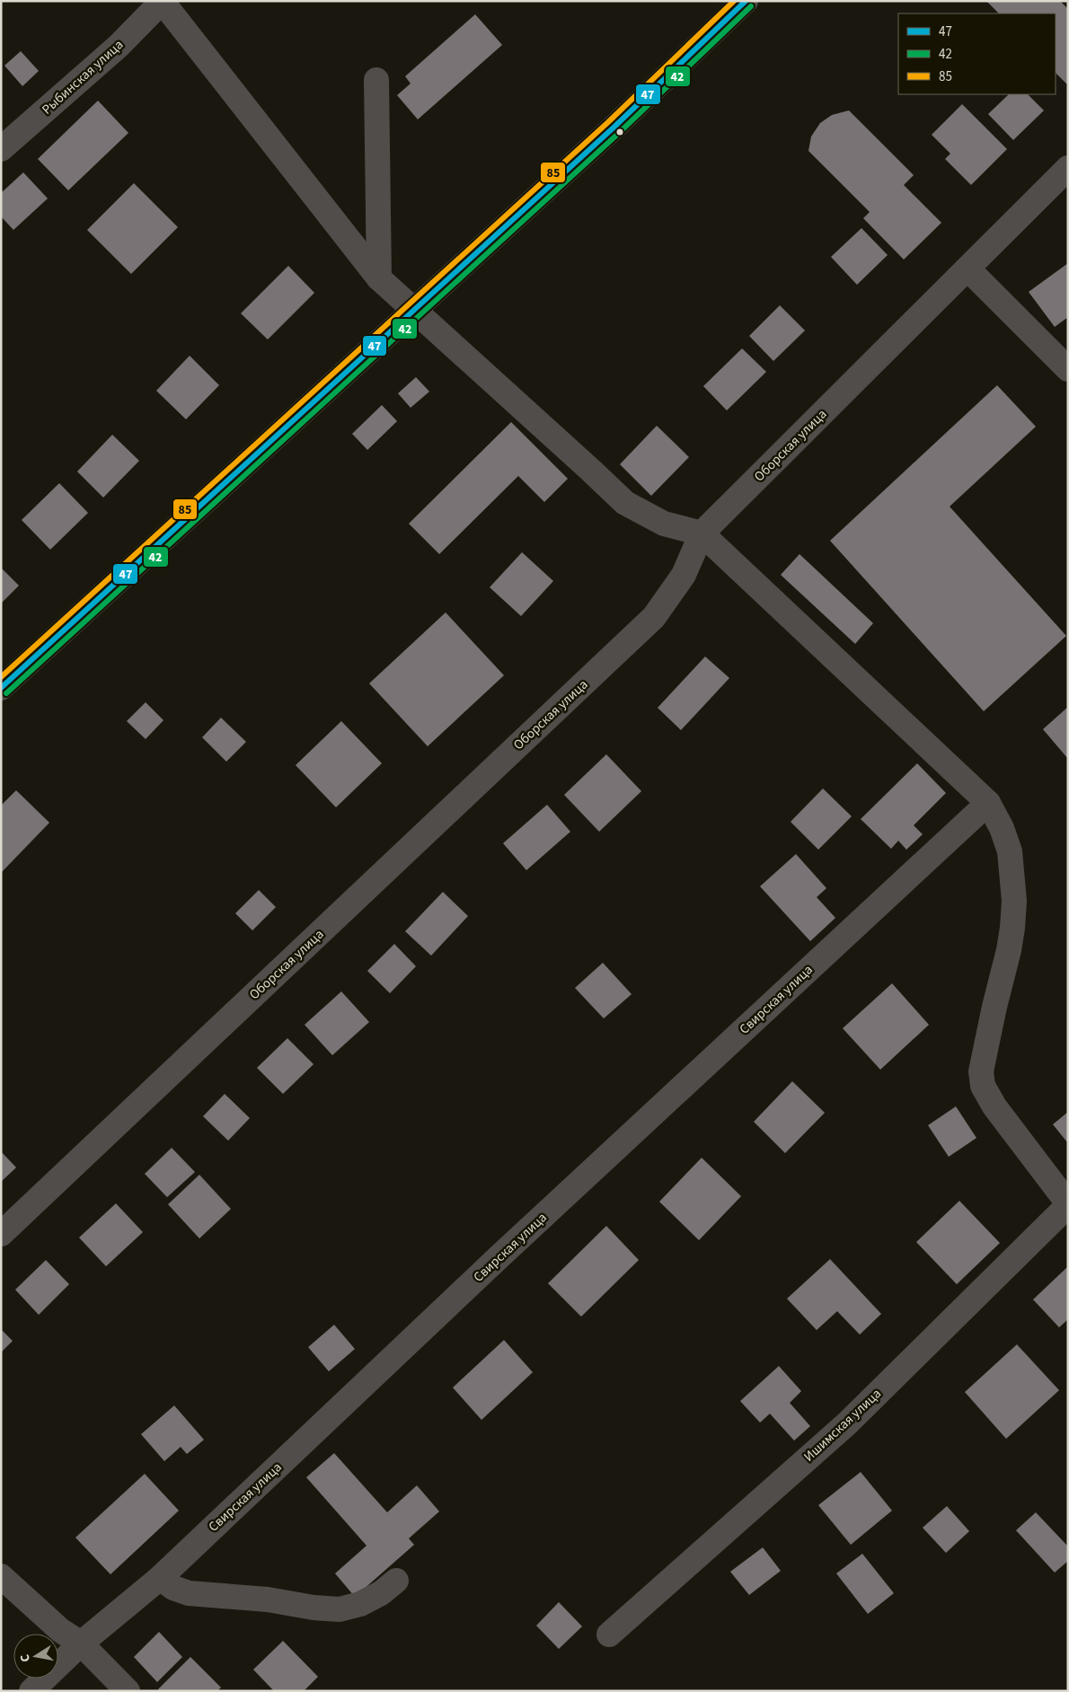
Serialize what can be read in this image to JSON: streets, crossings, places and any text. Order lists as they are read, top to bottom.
{
  "streets": {
    "street": [
      "Рыбинская улица",
      "Оборская улица",
      "Свирская улица",
      "Ишимская улица"
    ]
  },
  "lines": ["transit line 47", "transit line 85", "transit line 42"],
  "legend": ["47", "42", "85"],
  "north": "left"
}
